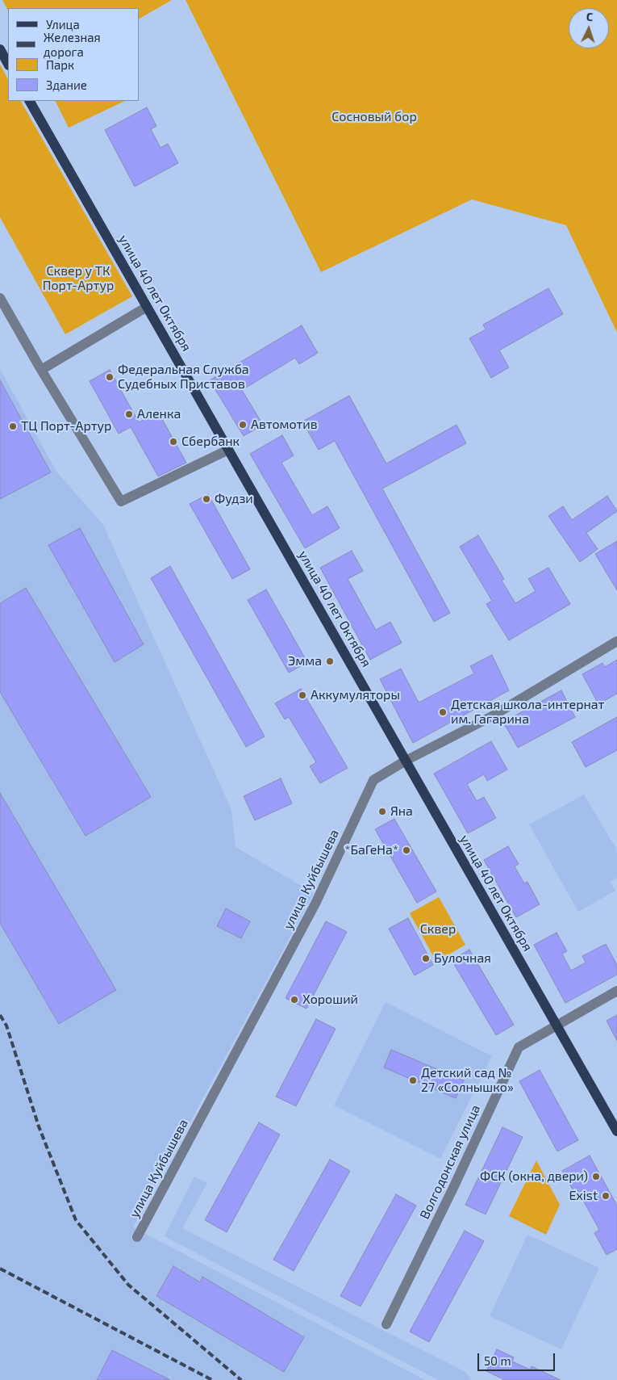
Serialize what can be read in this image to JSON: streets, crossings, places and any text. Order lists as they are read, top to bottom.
{
  "streets": {
    "main road": ["улица 40 лет Октября"],
    "street": ["улица Куйбышева", "Волгодонская улица"]
  },
  "crossings": [
    ["улица 40 лет Октября", "улица Куйбышева"],
    ["улица 40 лет Октября", "Волгодонская улица"]
  ],
  "parks": ["Сосновый бор", "Сквер у ТК Порт-Артур", "Сквер"],
  "places": [
    "Федеральная Служба Судебных Приставов",
    "Аленка",
    "Автомотив",
    "ТЦ Порт-Артур",
    "Сбербанк",
    "Фудзи",
    "Эмма",
    "Аккумуляторы",
    "Детская школа-интернат им. Гагарина",
    "Яна",
    "*БаГеНа*",
    "Булочная",
    "Хороший",
    "Детский сад № 27 «Солнышко»",
    "ФСК (окна, двери)",
    "Exist"
  ],
  "legend": [
    "Улица",
    "Железная дорога",
    "Парк",
    "Здание"
  ],
  "scale_bar": "50 m",
  "north": "top"
}
